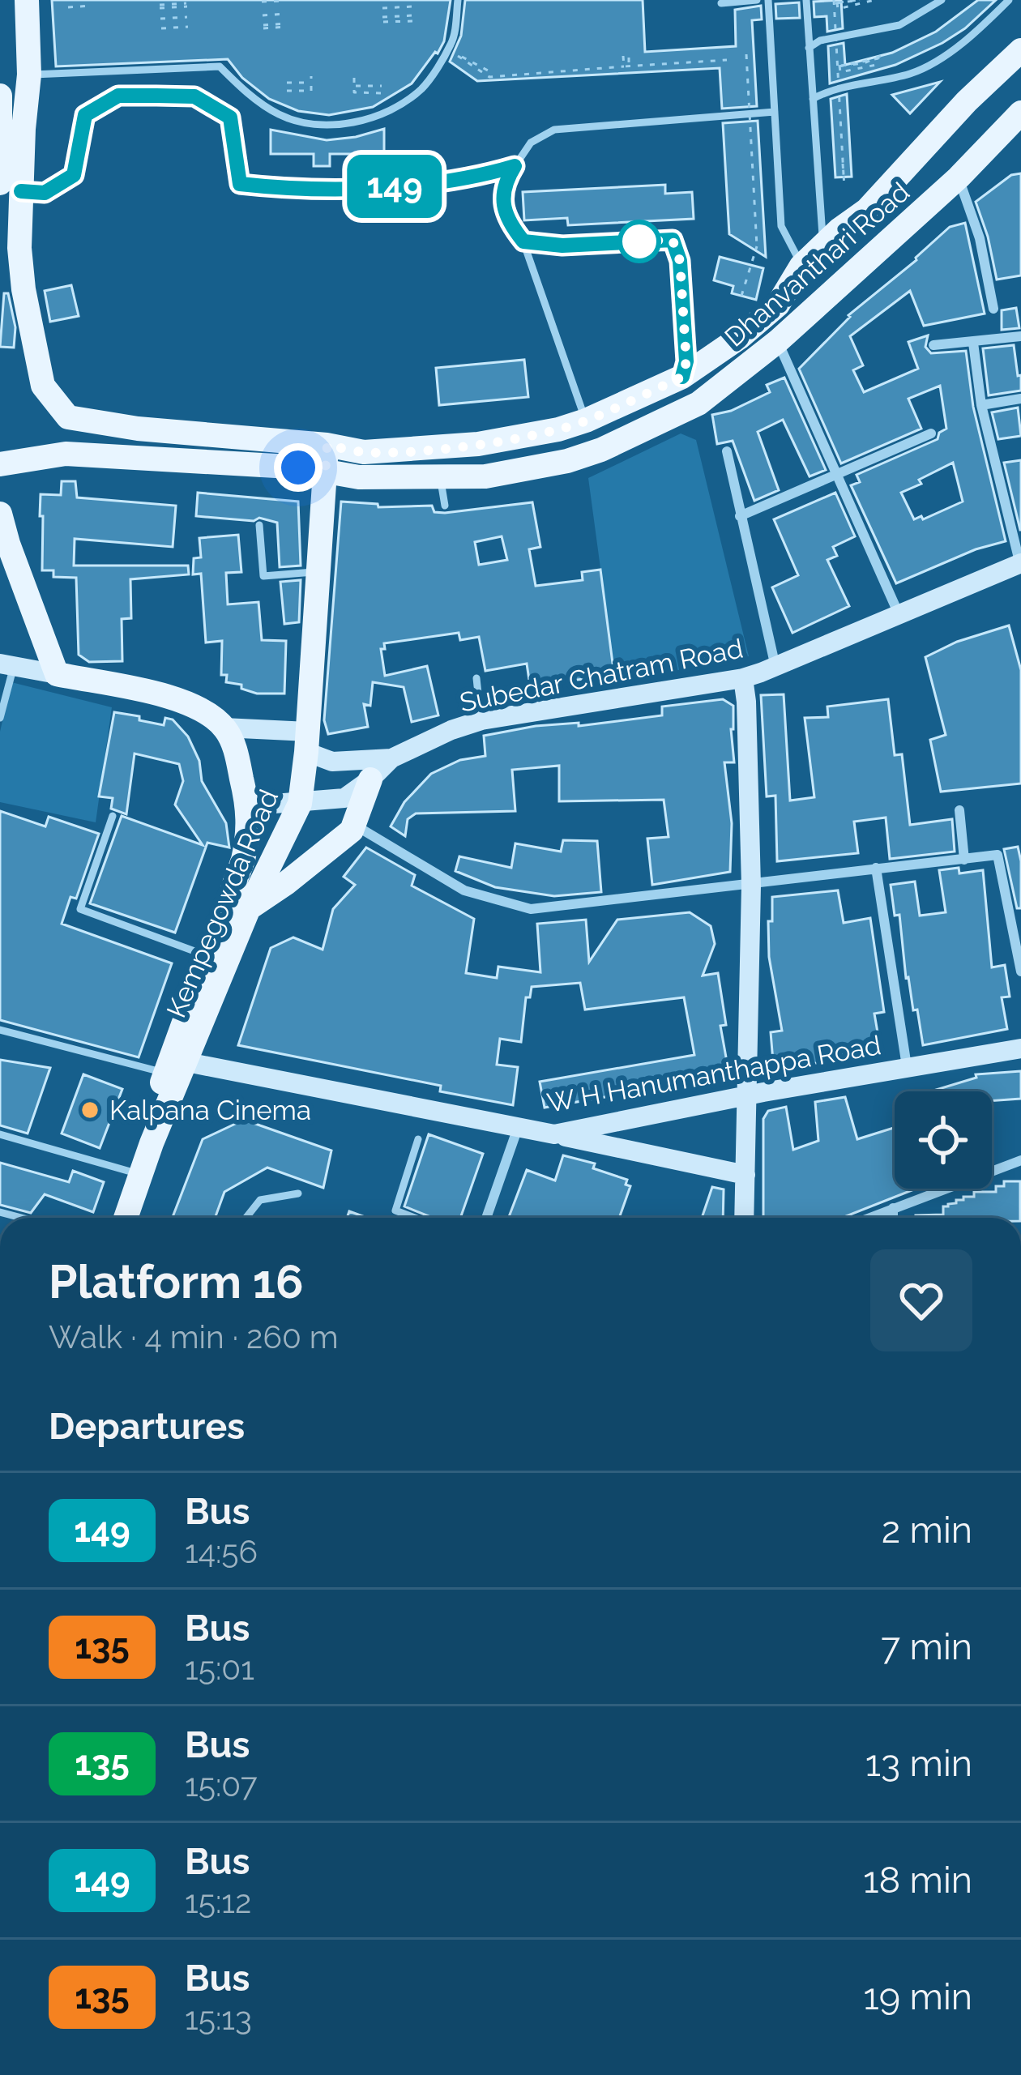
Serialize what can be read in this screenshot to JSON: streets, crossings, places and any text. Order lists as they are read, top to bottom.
{
  "streets": {
    "main road": ["Dhanvanthari Road", "Kempegowda Road"],
    "street": ["Subedar Chatram Road", "W H Hanumanthappa Road"]
  },
  "crossings": [
    ["Dhanvanthari Road", "Kempegowda Road"],
    ["Subedar Chatram Road", "Kempegowda Road"],
    ["Kempegowda Road", "W H Hanumanthappa Road"]
  ],
  "places": ["Kalpana Cinema"],
  "lines": ["bus line 149"],
  "page": {
    "on_map": "149",
    "heading": [
      ["Platform 16", "Walk · 4 min · 260 m"],
      "Departures"
    ],
    "list": [
      {
        "mark": "149",
        "name": "Bus",
        "note": "14:56",
        "value": "2 min"
      },
      {
        "mark": "135",
        "name": "Bus",
        "note": "15:01",
        "value": "7 min"
      },
      {
        "mark": "135",
        "name": "Bus",
        "note": "15:07",
        "value": "13 min"
      },
      {
        "mark": "149",
        "name": "Bus",
        "note": "15:12",
        "value": "18 min"
      },
      {
        "mark": "135",
        "name": "Bus",
        "note": "15:13",
        "value": "19 min"
      }
    ]
  }
}
